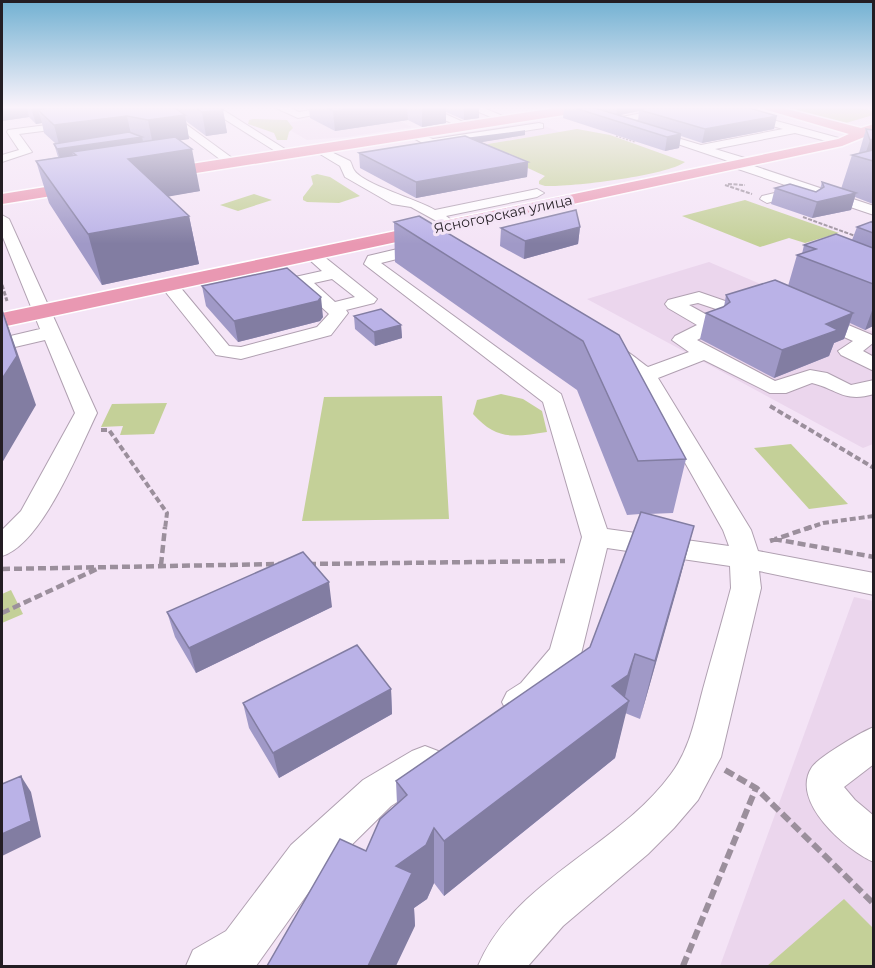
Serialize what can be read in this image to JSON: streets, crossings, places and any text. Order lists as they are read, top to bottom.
{
  "streets": {
    "main road": ["Ясногорская улица"]
  }
}
